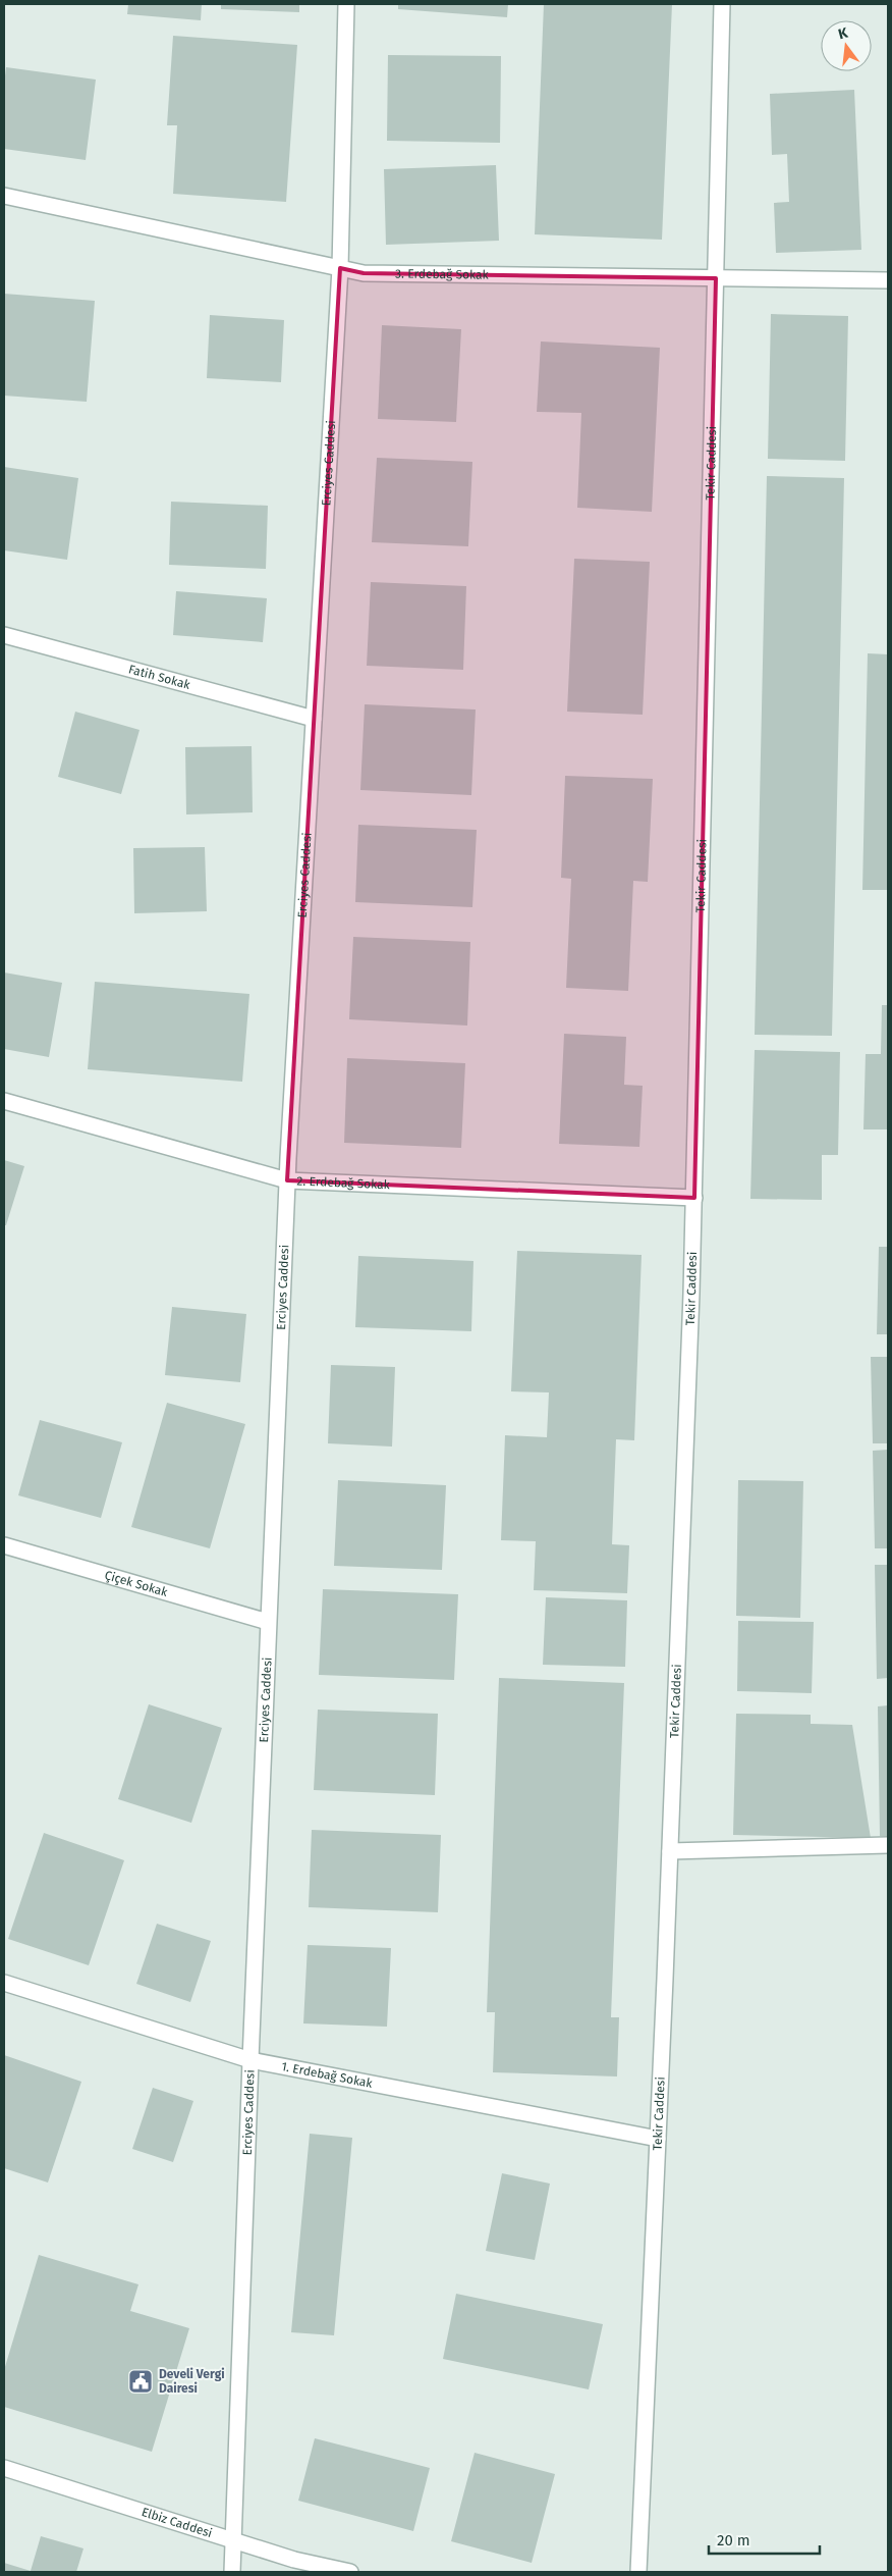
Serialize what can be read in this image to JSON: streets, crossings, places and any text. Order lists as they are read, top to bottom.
{
  "streets": {
    "street": [
      "3. Erdebağ Sokak",
      "Erciyes Caddesi",
      "Tekir Caddesi",
      "Fatih Sokak",
      "2. Erdebağ Sokak",
      "Çiçek Sokak",
      "1. Erdebağ Sokak",
      "Elbiz Caddesi"
    ]
  },
  "crossings": [
    ["3. Erdebağ Sokak", "Erciyes Caddesi"],
    ["3. Erdebağ Sokak", "Tekir Caddesi"],
    ["Erciyes Caddesi", "Fatih Sokak"],
    ["Erciyes Caddesi", "2. Erdebağ Sokak"],
    ["Erciyes Caddesi", "Çiçek Sokak"],
    ["Erciyes Caddesi", "1. Erdebağ Sokak"],
    ["Erciyes Caddesi", "Elbiz Caddesi"],
    ["Tekir Caddesi", "2. Erdebağ Sokak"],
    ["Tekir Caddesi", "1. Erdebağ Sokak"]
  ],
  "places": {
    "public building": ["Develi Vergi Dairesi"]
  },
  "scale_bar": "20 m",
  "north": "top"
}
